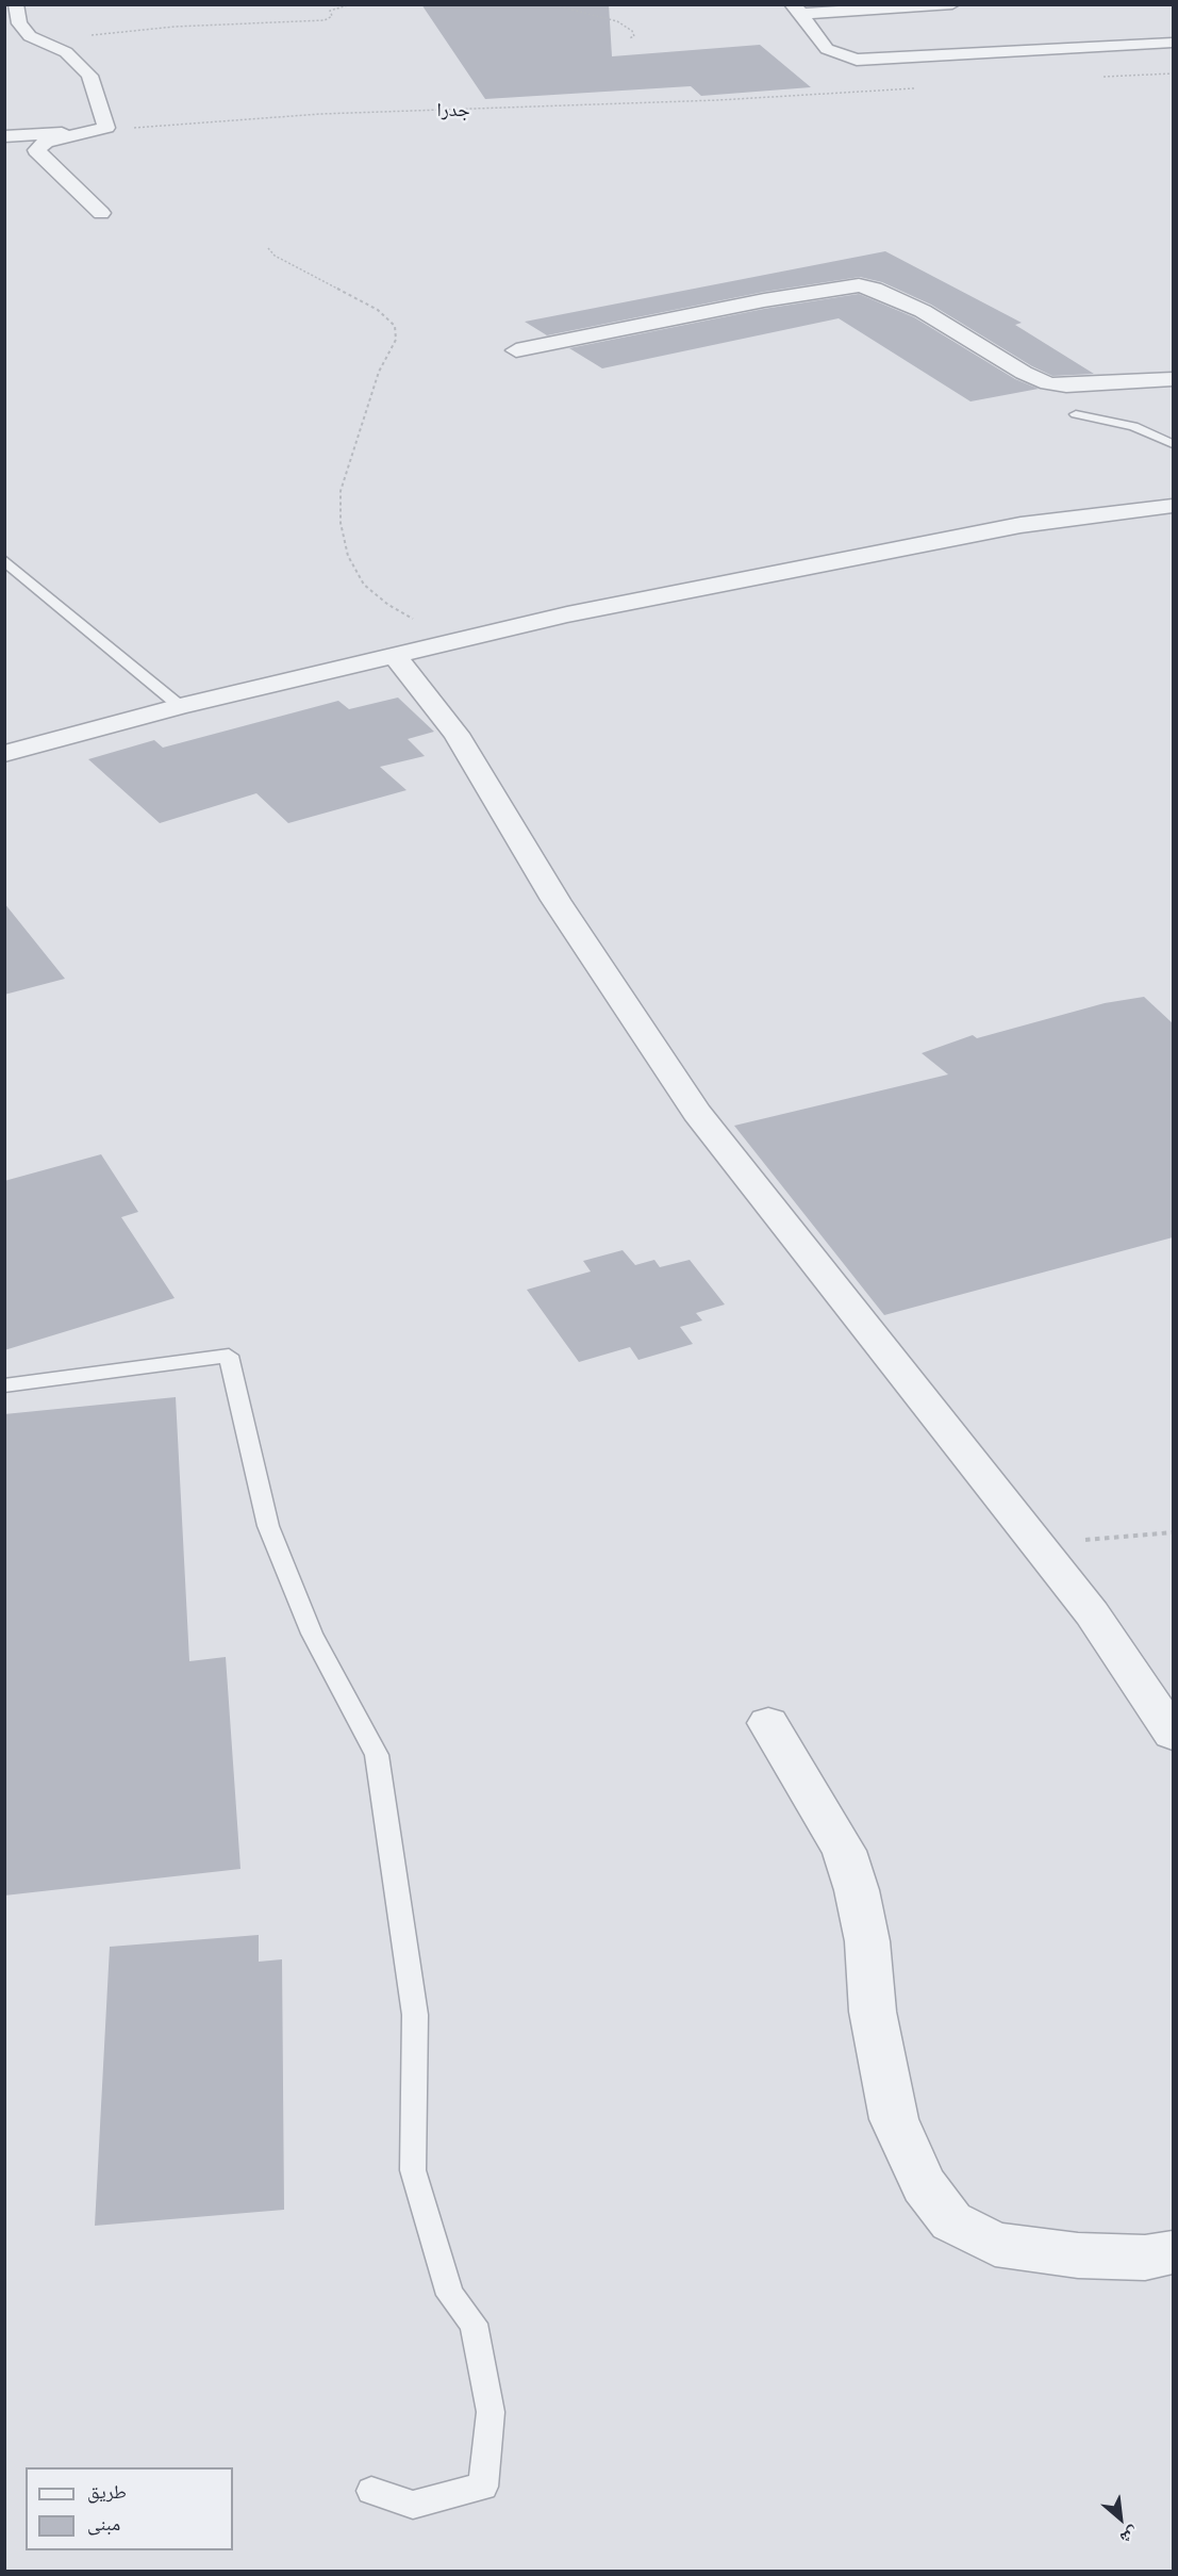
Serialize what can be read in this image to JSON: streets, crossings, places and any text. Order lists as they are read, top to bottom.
{
  "districts": ["جدرا"],
  "legend": ["طريق", "مبنى"],
  "north": "bottom right"
}
